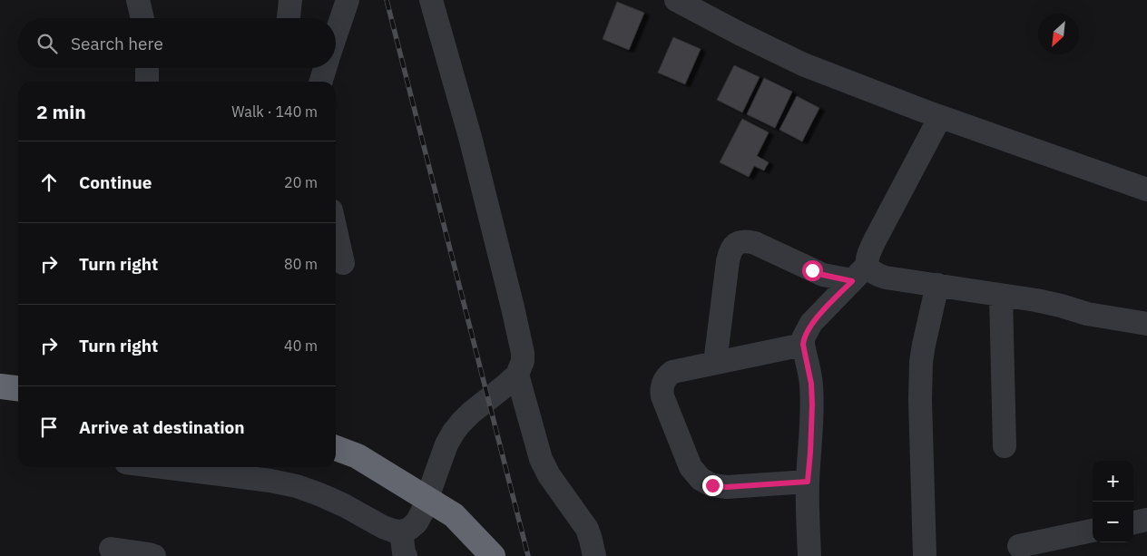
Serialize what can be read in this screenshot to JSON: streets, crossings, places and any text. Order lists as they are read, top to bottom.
{
  "north": "bottom left",
  "page": {
    "search": "Search here",
    "heading": ["2 min", "Walk · 140 m"],
    "list": [
      ["Continue", "20 m"],
      ["Turn right", "80 m"],
      ["Turn right", "40 m"],
      "Arrive at destination"
    ],
    "map_buttons": ["+", "−"]
  }
}
